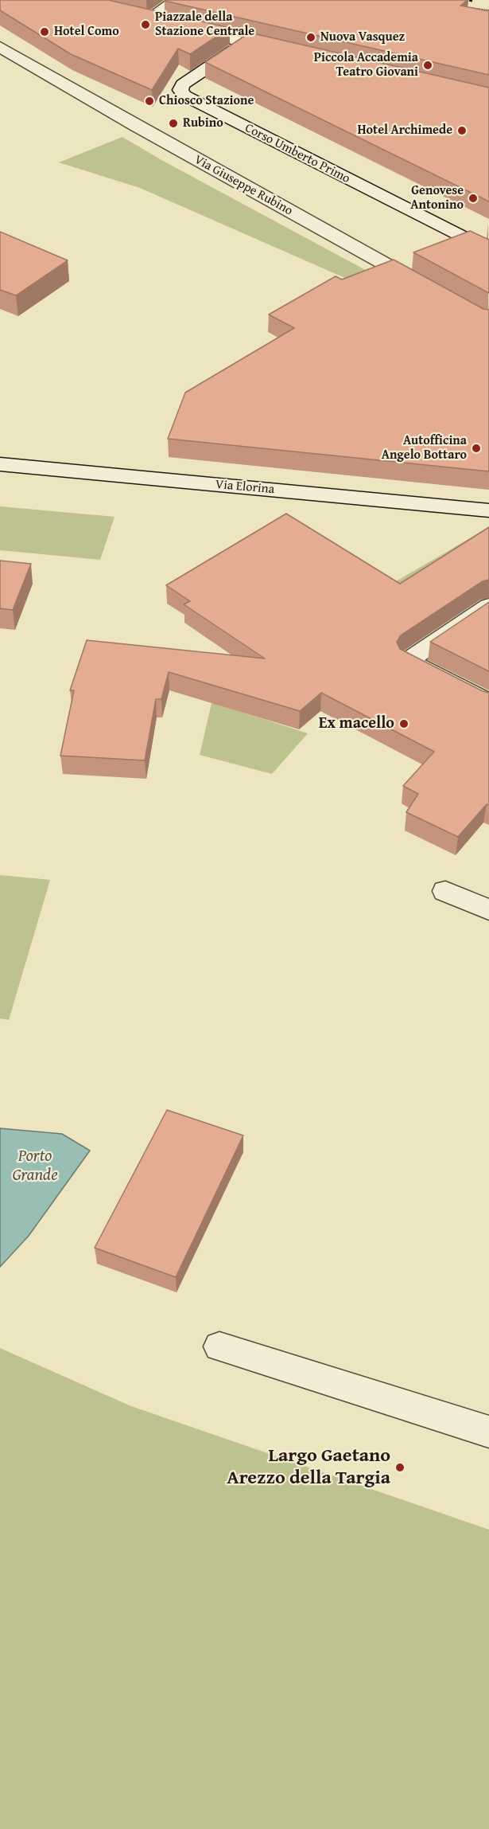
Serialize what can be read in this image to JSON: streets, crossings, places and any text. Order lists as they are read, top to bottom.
{
  "streets": {
    "main road": ["Corso Umberto Primo", "Via Giuseppe Rubino", "Via Elorina"]
  },
  "water": ["Porto Grande"],
  "places": [
    "Piazzale della Stazione Centrale",
    "Hotel Como",
    "Nuova Vasquez",
    "Piccola Accademia Teatro Giovani",
    "Chiosco Stazione",
    "Rubino",
    "Hotel Archimede",
    "Genovese Antonino",
    "Autofficina Angelo Bottaro",
    "Ex macello",
    "Largo Gaetano Arezzo della Targia"
  ]
}
